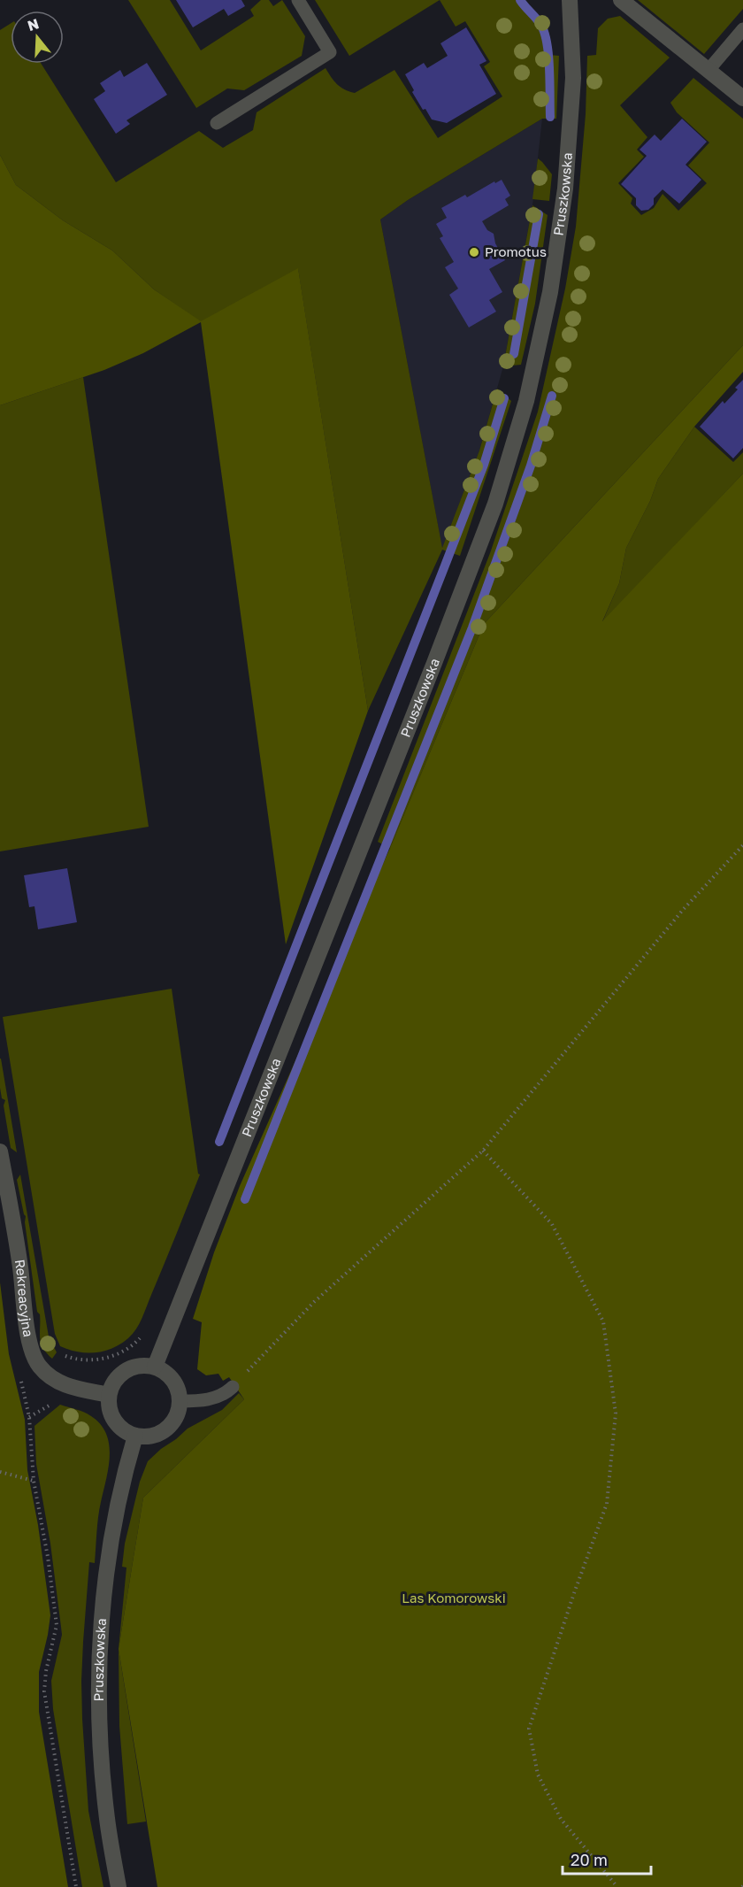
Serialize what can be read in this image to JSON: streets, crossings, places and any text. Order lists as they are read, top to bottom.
{
  "streets": {
    "street": ["Pruszkowska", "Rekreacyjna"]
  },
  "crossings": [
    ["Pruszkowska", "Rekreacyjna"]
  ],
  "parks": ["Las Komorowski"],
  "places": ["Promotus"],
  "scale_bar": "20 m",
  "north": "top"
}
